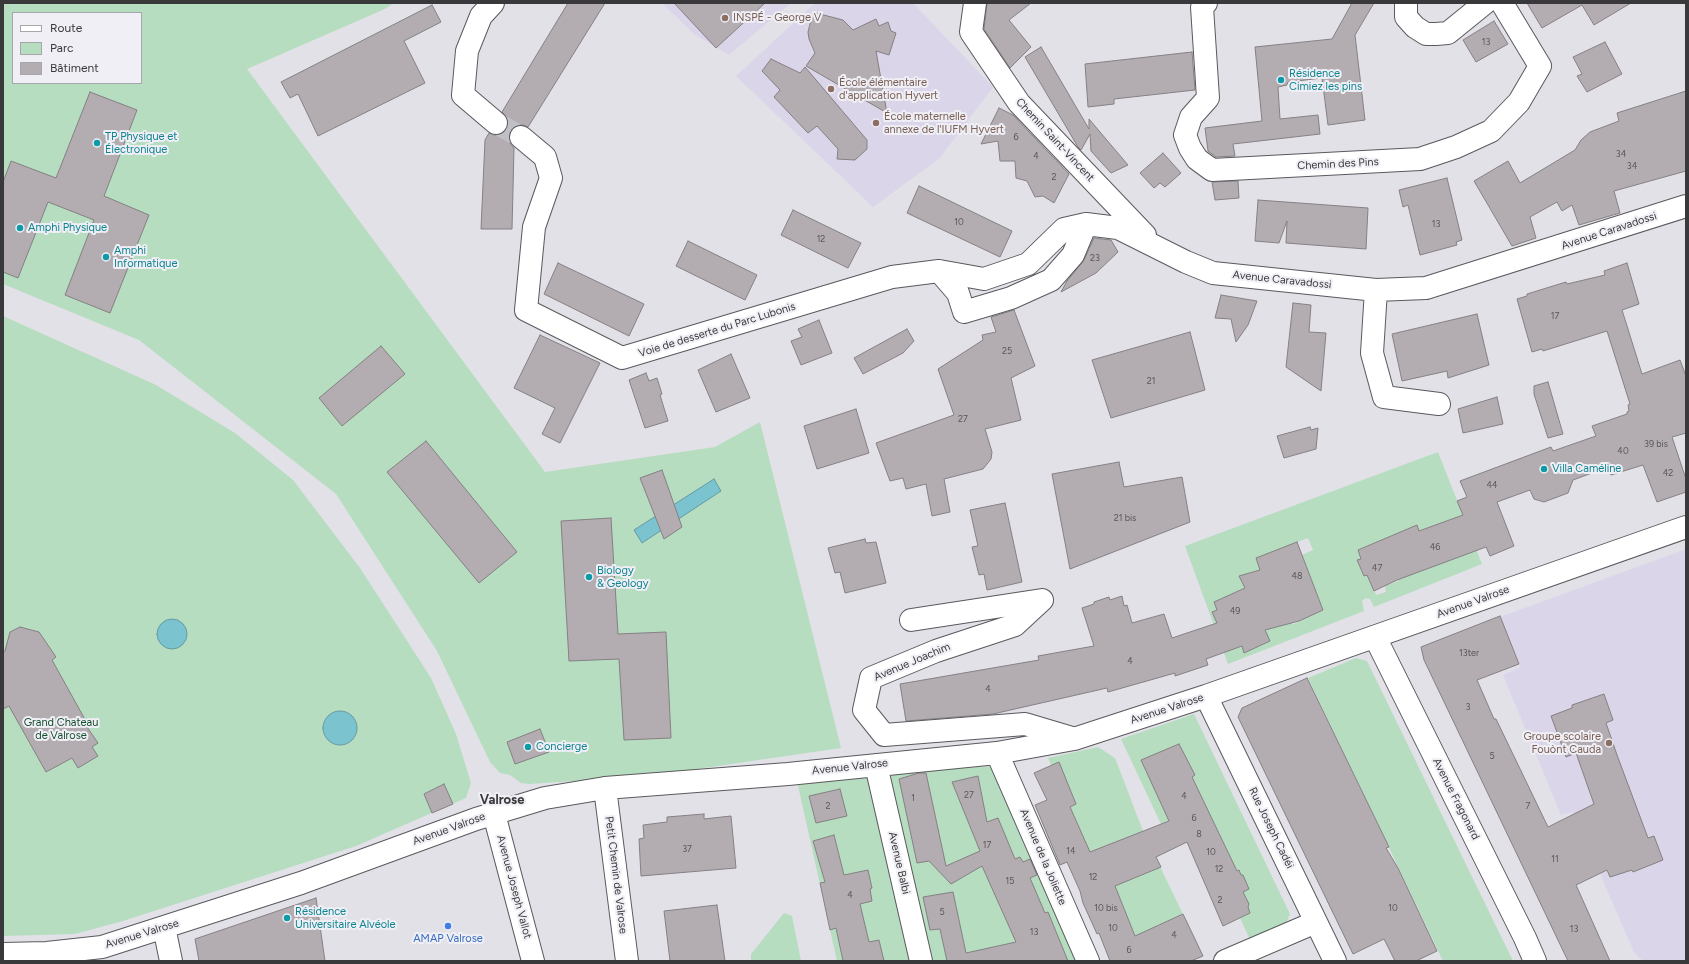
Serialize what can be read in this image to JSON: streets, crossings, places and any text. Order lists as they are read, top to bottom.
{
  "streets": {
    "street": [
      "Chemin Saint-Vincent",
      "Chemin des Pins",
      "Avenue Caravadossi",
      "Voie de desserte du Parc Lubonis",
      "Avenue Valrose",
      "Avenue Joachim",
      "Avenue Fragonard",
      "Rue Joseph Cadéi",
      "Avenue de la Joliette",
      "Avenue Balbi",
      "Petit Chemin de Valrose",
      "Avenue Joseph Vallot"
    ]
  },
  "crossings": [
    ["Chemin Saint-Vincent", "Avenue Caravadossi"],
    ["Avenue Caravadossi", "Voie de desserte du Parc Lubonis"],
    ["Avenue Valrose", "Avenue Joachim"],
    ["Avenue Valrose", "Avenue Fragonard"],
    ["Avenue Valrose", "Rue Joseph Cadéi"],
    ["Avenue Valrose", "Avenue de la Joliette"],
    ["Avenue Valrose", "Avenue Balbi"],
    ["Avenue Valrose", "Petit Chemin de Valrose"],
    ["Avenue Valrose", "Avenue Joseph Vallot"]
  ],
  "districts": ["Valrose"],
  "parks": ["Grand Chateau de Valrose"],
  "places": [
    "INSPÉ - George V",
    "Résidence Cimiez les pins",
    "École élémentaire d'application Hyvert",
    "École maternelle annexe de l'IUFM Hyvert",
    "TP Physique et Électronique",
    "Amphi Physique",
    "Amphi Informatique",
    "Villa Caméline",
    "Biology & Geology",
    "Groupe scolaire Fouònt Cauda",
    "Concierge",
    "Résidence Universitaire Alvéole",
    "AMAP Valrose"
  ],
  "house_numbers": [
    "13",
    "6",
    "34",
    "4",
    "34",
    "2",
    "10",
    "13",
    "12",
    "23",
    "17",
    "25",
    "21",
    "27",
    "39 bis",
    "40",
    "42",
    "44",
    "21 bis",
    "46",
    "47",
    "48",
    "49",
    "13ter",
    "4",
    "4",
    "3",
    "5",
    "27",
    "4",
    "1",
    "2",
    "7",
    "6",
    "8",
    "17",
    "37",
    "14",
    "10",
    "11",
    "12",
    "12",
    "15",
    "4",
    "2",
    "10 bis",
    "10",
    "5",
    "10",
    "13",
    "13",
    "4",
    "6"
  ],
  "legend": ["Route", "Parc", "Bâtiment"]
}
